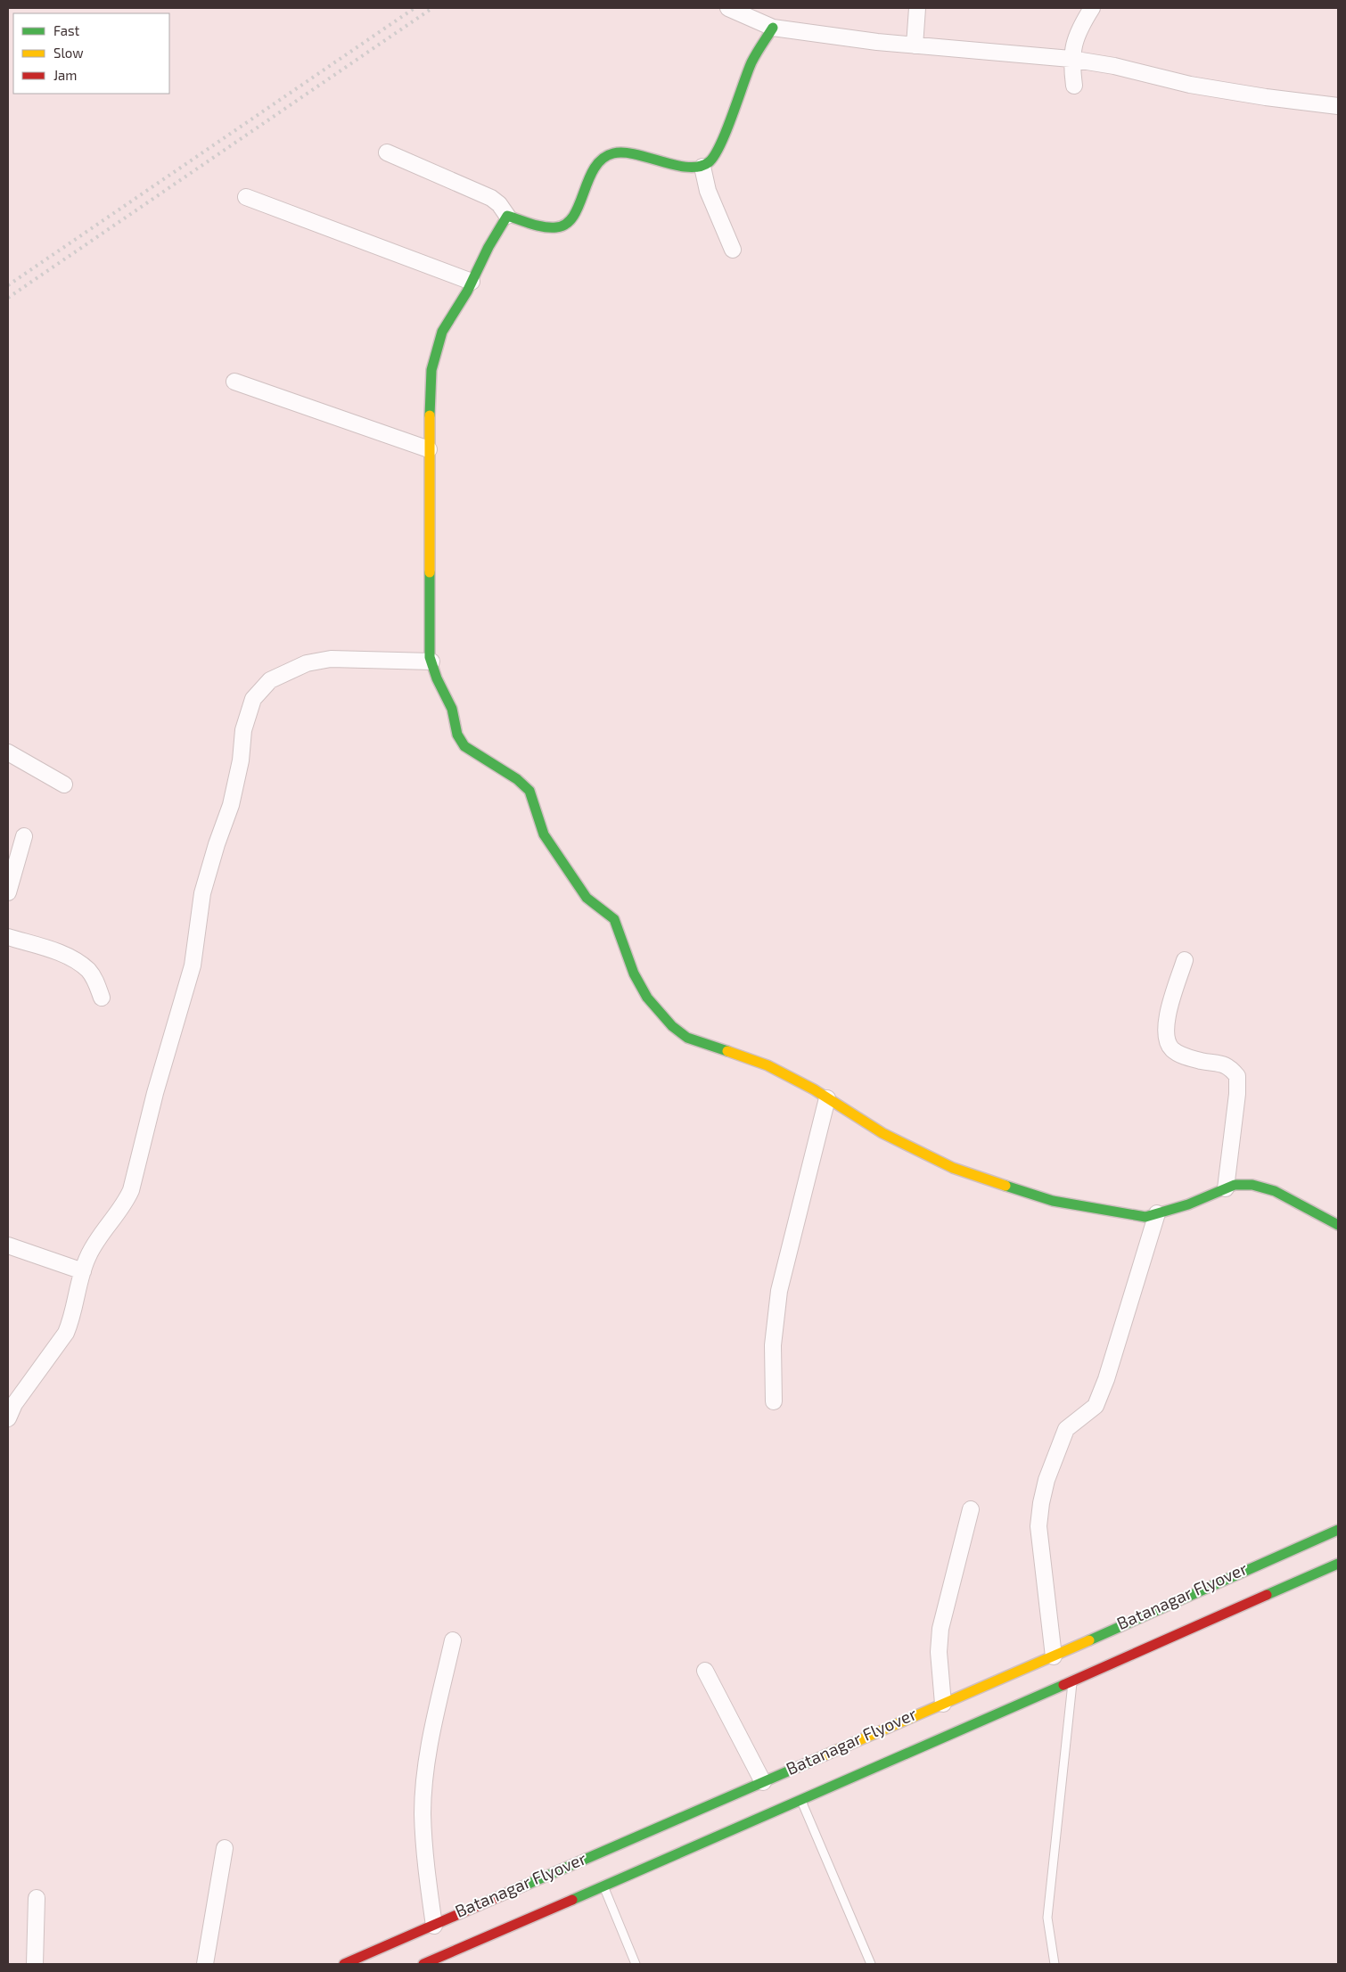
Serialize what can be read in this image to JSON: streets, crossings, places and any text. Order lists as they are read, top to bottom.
{
  "legend": ["Fast", "Slow", "Jam"]
}
